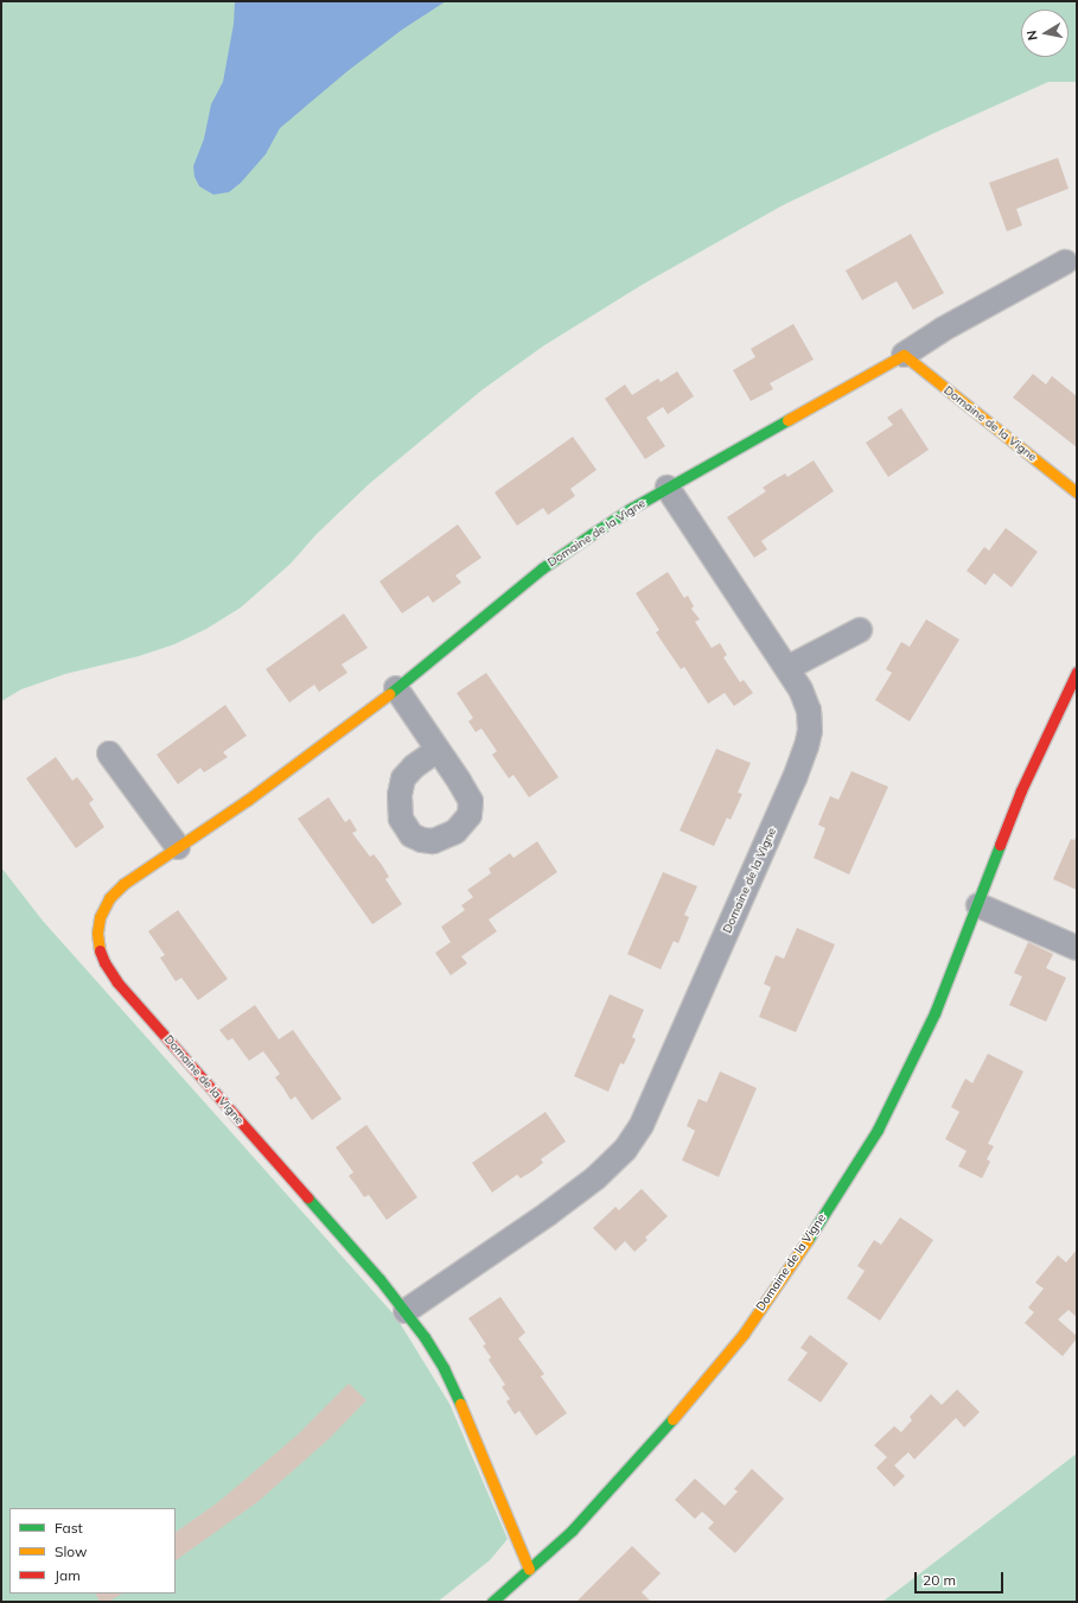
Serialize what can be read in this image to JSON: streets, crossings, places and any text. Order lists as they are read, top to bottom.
{
  "streets": {
    "street": ["Domaine de la Vigne"]
  },
  "legend": ["Fast", "Slow", "Jam"],
  "scale_bar": "20 m",
  "north": "left"
}
